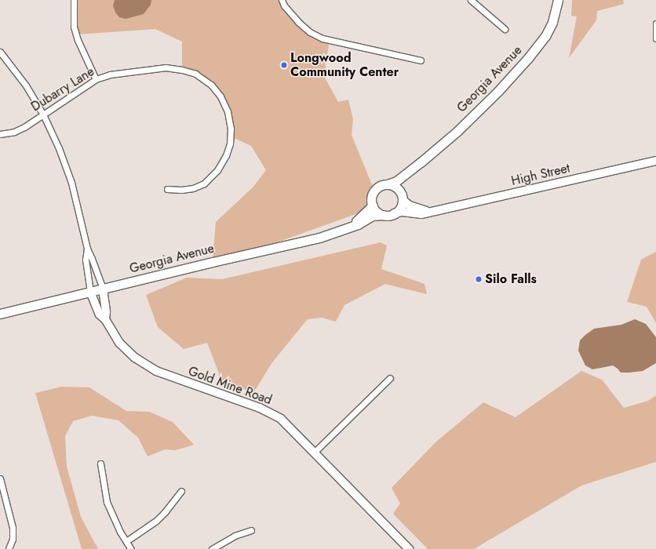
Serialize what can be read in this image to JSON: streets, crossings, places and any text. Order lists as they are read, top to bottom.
{
  "streets": {
    "main road": ["Georgia Avenue"],
    "street": ["Dubarry Lane", "High Street", "Gold Mine Road"]
  },
  "crossings": [
    ["Georgia Avenue", "High Street"],
    ["Georgia Avenue", "Gold Mine Road"],
    ["Dubarry Lane", "Gold Mine Road"]
  ],
  "places": ["Longwood Community Center", "Silo Falls"]
}
